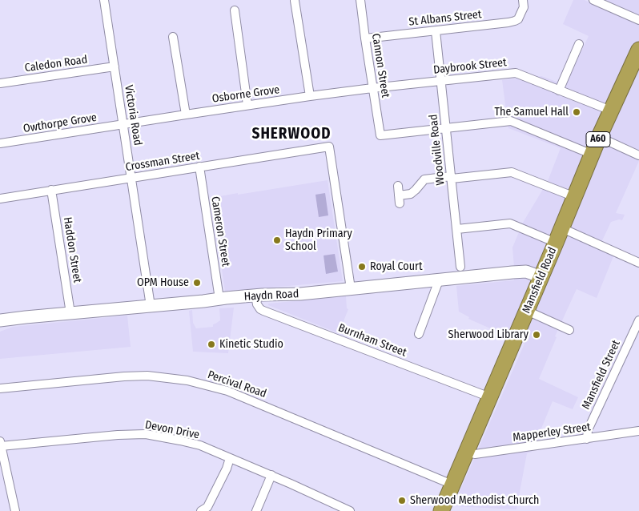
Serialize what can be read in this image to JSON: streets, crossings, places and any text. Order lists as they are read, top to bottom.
{
  "streets": {
    "highway": ["A60", "Mansfield Road"],
    "street": [
      "St Albans Street",
      "Caledon Road",
      "Cannon Street",
      "Daybrook Street",
      "Osborne Grove",
      "Victoria Road",
      "Owthorpe Grove",
      "Woodville Road",
      "Crossman Street",
      "Cameron Street",
      "Haddon Street",
      "Haydn Road",
      "Burnham Street",
      "Mansfield Street",
      "Percival Road",
      "Devon Drive",
      "Mapperley Street"
    ]
  },
  "crossings": [
    ["St Albans Street", "Cannon Street"],
    ["St Albans Street", "Woodville Road"],
    ["Caledon Road", "Victoria Road"],
    ["Cannon Street", "Daybrook Street"],
    ["Cannon Street", "Osborne Grove"],
    ["Cannon Street", "Woodville Road"],
    ["Daybrook Street", "Osborne Grove"],
    ["Daybrook Street", "Woodville Road"],
    ["Daybrook Street", "Mansfield Road"],
    ["Osborne Grove", "Victoria Road"],
    ["Osborne Grove", "Owthorpe Grove"],
    ["Victoria Road", "Owthorpe Grove"],
    ["Victoria Road", "Crossman Street"],
    ["Victoria Road", "Haydn Road"],
    ["Crossman Street", "Cameron Street"],
    ["Crossman Street", "Haddon Street"],
    ["Crossman Street", "Haydn Road"],
    ["Cameron Street", "Haydn Road"],
    ["Haddon Street", "Haydn Road"],
    ["Mansfield Road", "Haydn Road"],
    ["Mansfield Road", "Burnham Street"],
    ["Mansfield Road", "Percival Road"],
    ["Mansfield Road", "Mapperley Street"],
    ["Haydn Road", "Burnham Street"],
    ["Mansfield Street", "Mapperley Street"]
  ],
  "districts": ["SHERWOOD"],
  "places": [
    "The Samuel Hall",
    "Haydn Primary School",
    "Royal Court",
    "OPM House",
    "Sherwood Library",
    "Kinetic Studio",
    "Sherwood Methodist Church"
  ]
}
